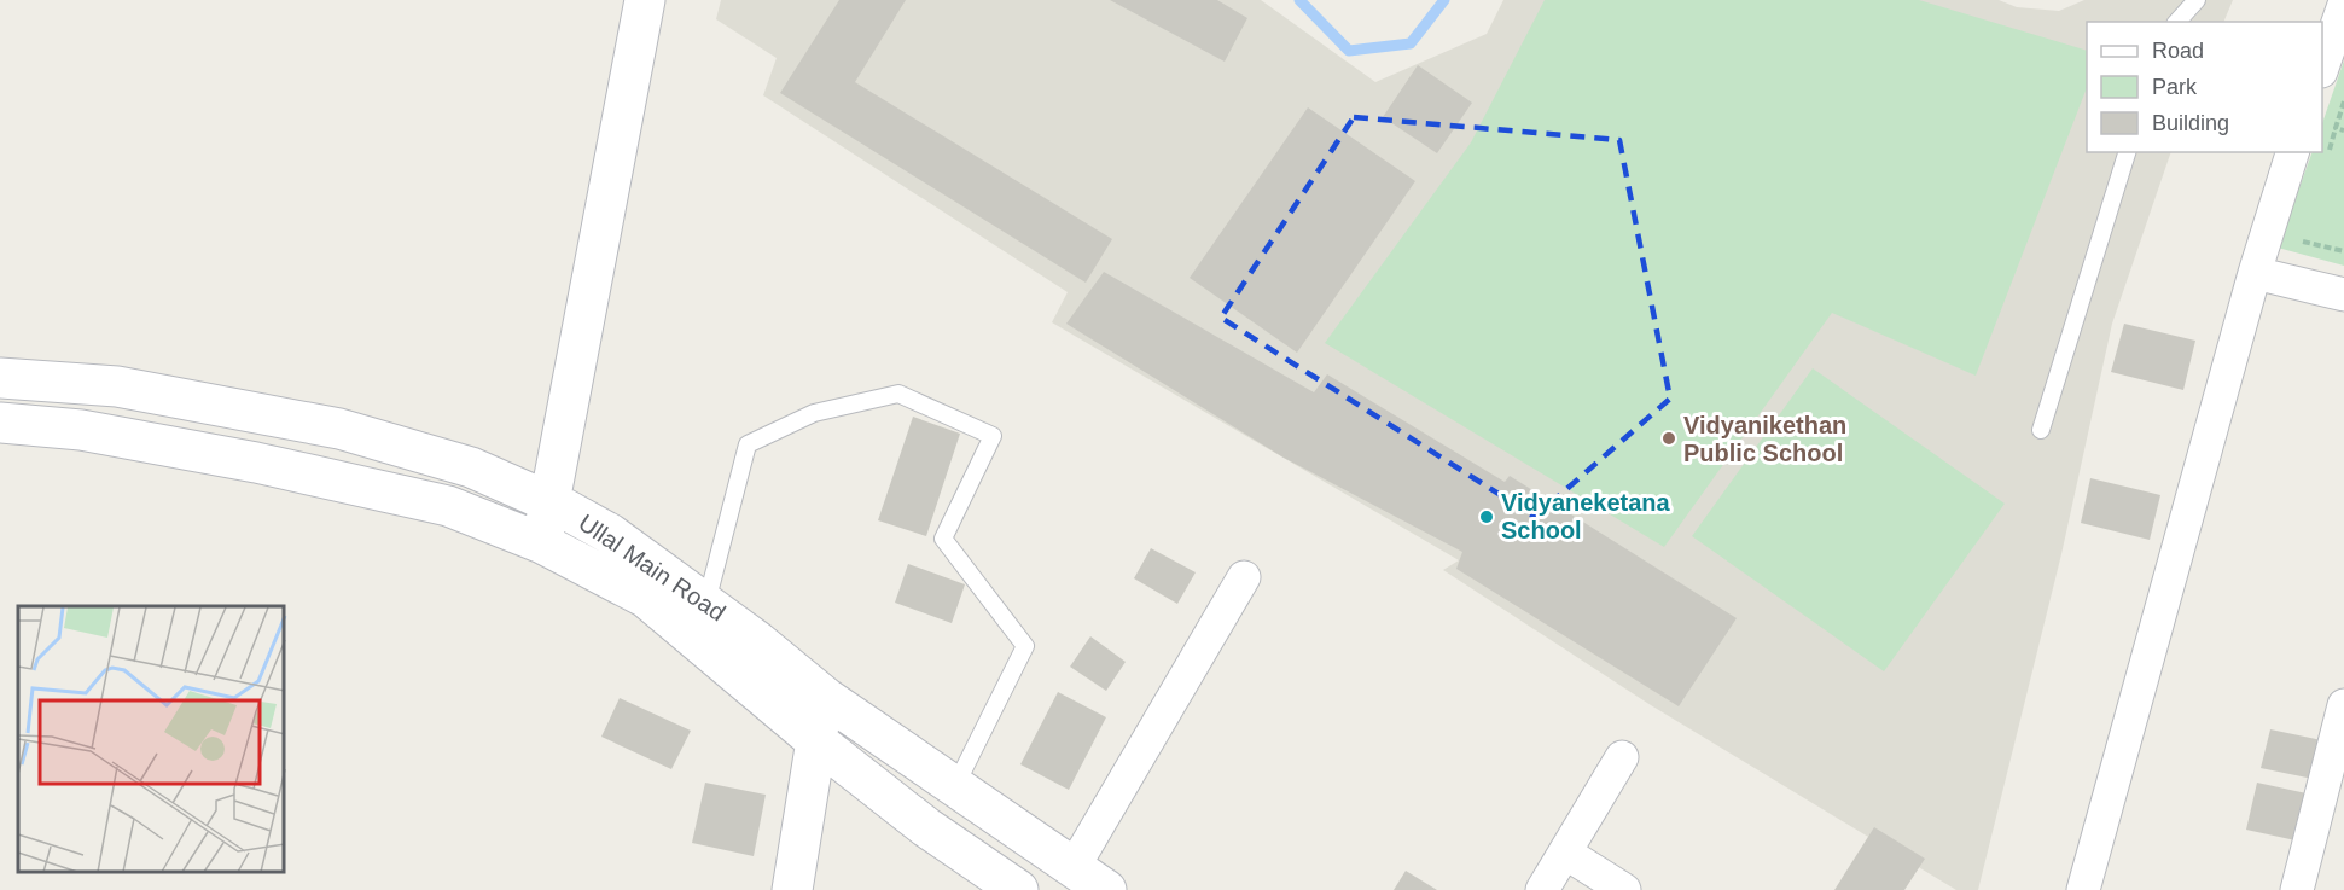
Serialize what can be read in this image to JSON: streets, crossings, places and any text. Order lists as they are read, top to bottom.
{
  "streets": {
    "main road": ["Ullal Main Road"]
  },
  "places": ["Vidyanikethan Public School", "Vidyaneketana School"],
  "legend": ["Road", "Park", "Building"]
}
